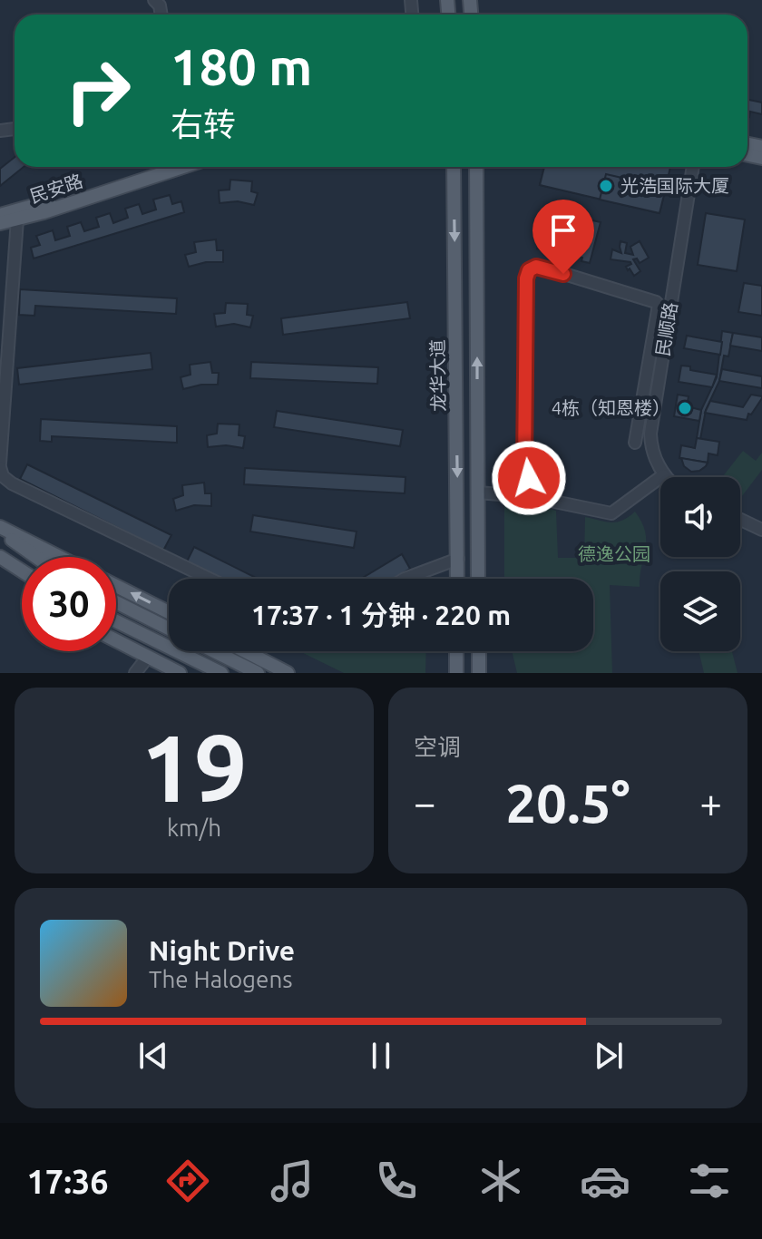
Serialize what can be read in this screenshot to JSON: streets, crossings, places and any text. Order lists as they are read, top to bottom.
{
  "streets": {
    "main road": ["民安路", "龙华大道"],
    "street": ["民顺路"]
  },
  "parks": ["德逸公园"],
  "places": ["光浩国际大厦", "4栋（知恩楼）"],
  "page": {
    "turn": ["180 m", "右转"],
    "limit": "30",
    "trip": "17:37 · 1 分钟 · 220 m",
    "tile": [
      ["19", "km/h"],
      "空调"
    ],
    "heat": ["−", "20.5°", "+"],
    "song": ["Night Drive", "The Halogens"],
    "tabs": "17:36"
  }
}
